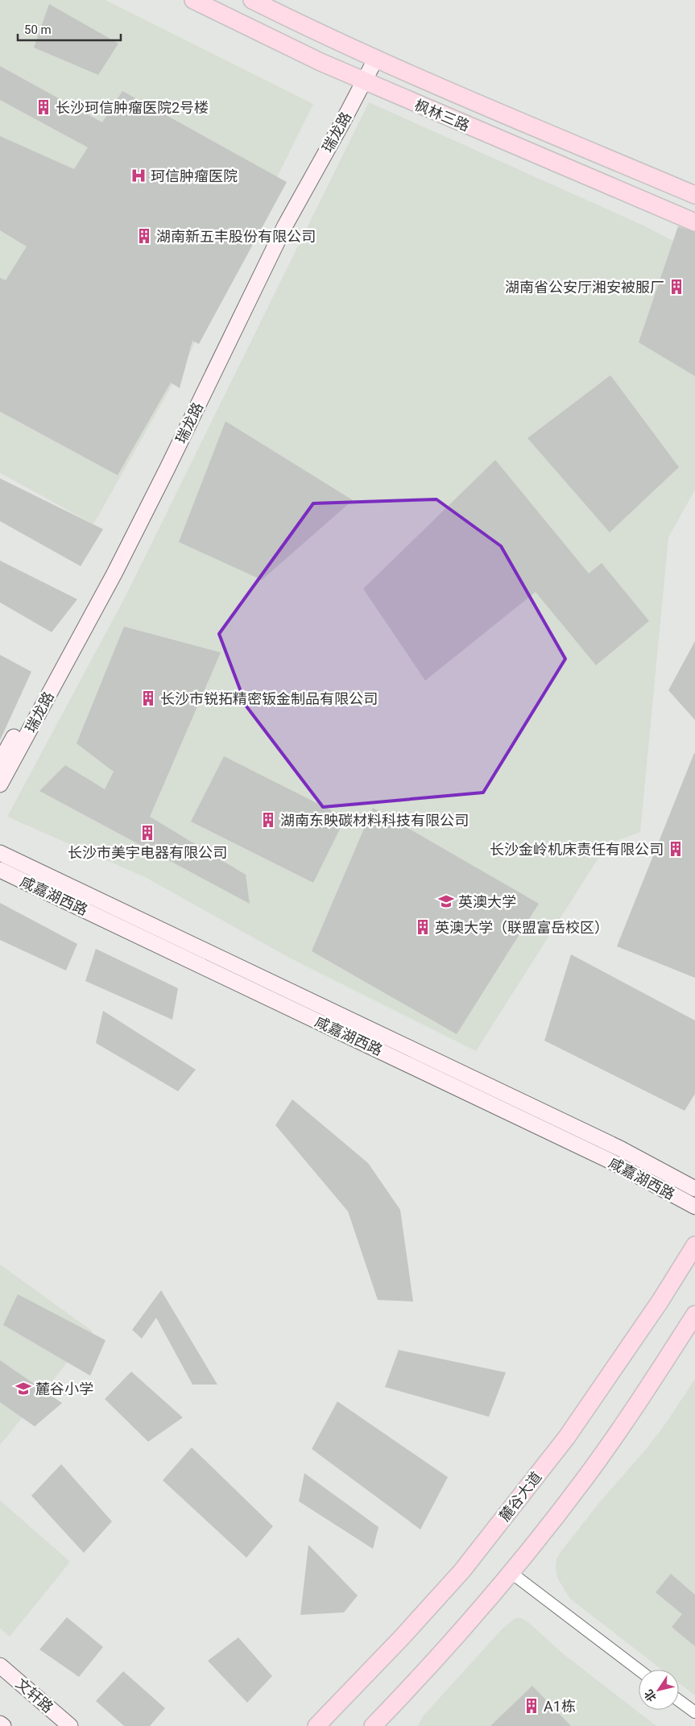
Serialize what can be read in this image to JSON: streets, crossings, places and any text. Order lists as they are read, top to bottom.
{
  "streets": {
    "main road": [
      "枫林三路",
      "瑞龙路",
      "咸嘉湖西路",
      "麓谷大道",
      "文轩路"
    ]
  },
  "crossings": [
    ["枫林三路", "瑞龙路"]
  ],
  "places": {
    "building": [
      "长沙珂信肿瘤医院2号楼",
      "湖南新五丰股份有限公司",
      "湖南省公安厅湘安被服厂",
      "长沙市锐拓精密钣金制品有限公司",
      "湖南东映碳材料科技有限公司",
      "长沙市美宇电器有限公司",
      "长沙金岭机床责任有限公司",
      "英澳大学（联盟富岳校区）",
      "A1栋"
    ],
    "hospital": ["珂信肿瘤医院"],
    "school or university": ["英澳大学", "麓谷小学"]
  },
  "scale_bar": "50 m",
  "north": "bottom left"
}
